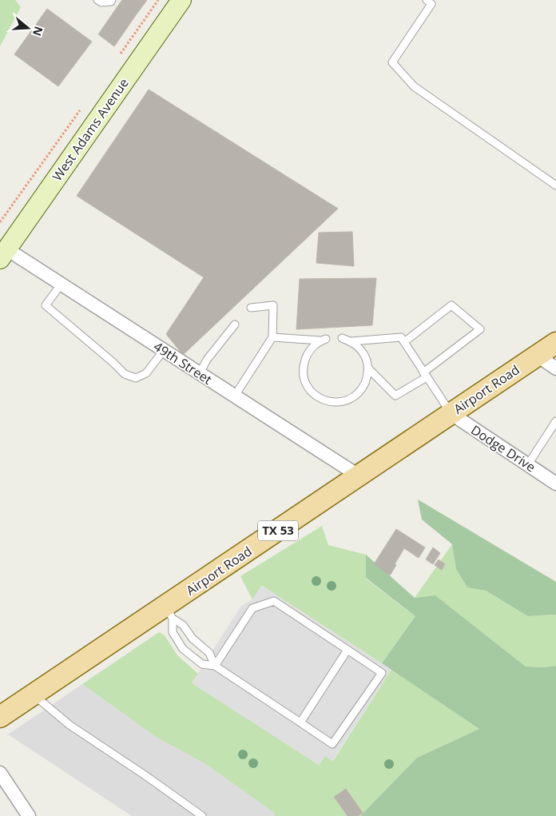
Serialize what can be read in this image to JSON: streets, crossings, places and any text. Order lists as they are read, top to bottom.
{
  "streets": {
    "main road": ["West Adams Avenue", "Airport Road", "TX 53"],
    "street": ["49th Street", "Dodge Drive"]
  },
  "crossings": [
    ["West Adams Avenue", "49th Street"],
    ["49th Street", "Airport Road"],
    ["Airport Road", "Dodge Drive"]
  ],
  "north": "right"
}
